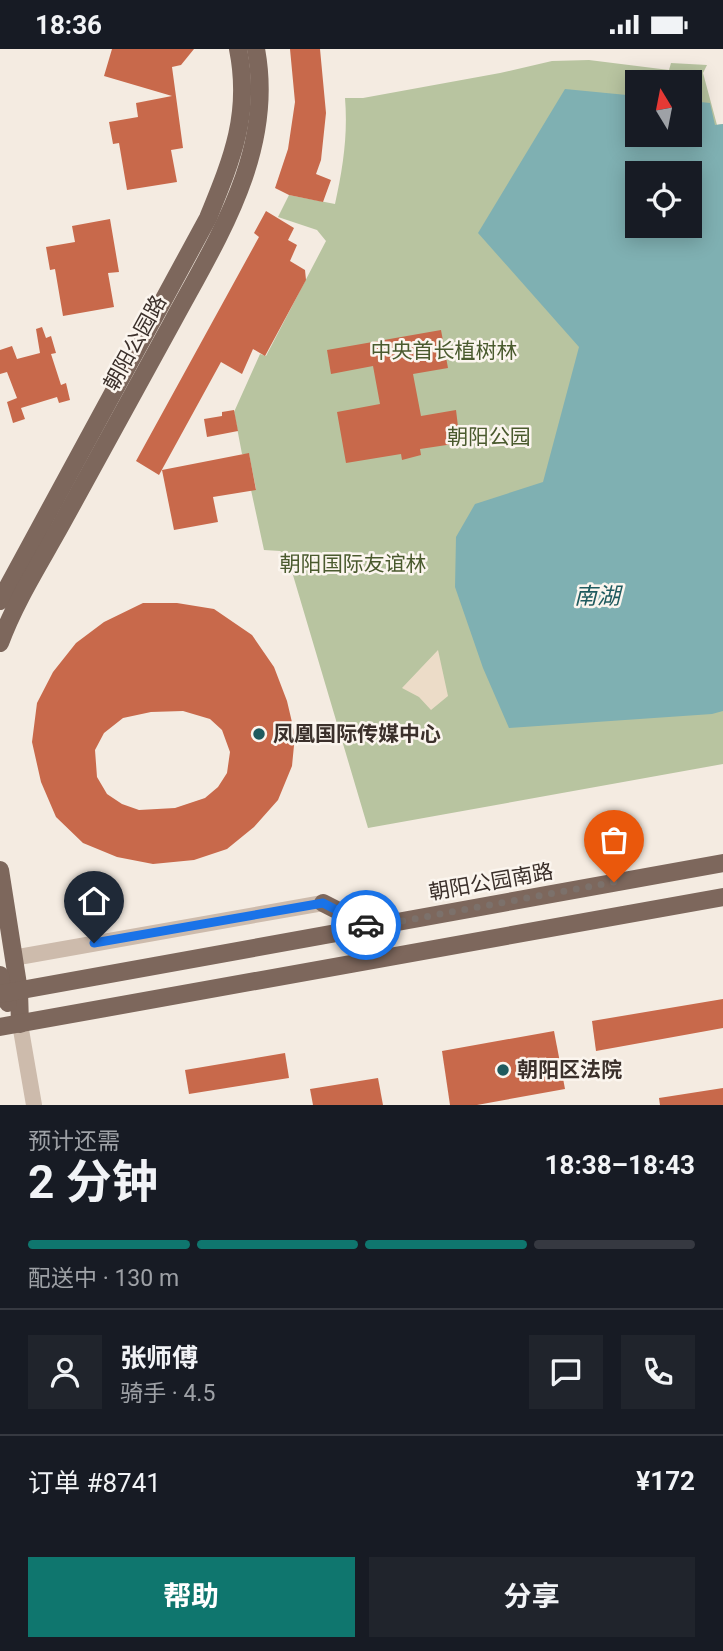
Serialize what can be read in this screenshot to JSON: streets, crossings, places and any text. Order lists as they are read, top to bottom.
{
  "streets": {
    "main road": ["朝阳公园路", "朝阳公园南路"]
  },
  "water": ["南湖"],
  "parks": ["中央首长植树林", "朝阳公园", "朝阳国际友谊林"],
  "places": ["凤凰国际传媒中心", "朝阳区法院"],
  "north": "top",
  "page": {
    "status": "18:36",
    "heading": ["2 分钟", "预计还需", "18:38–18:43"],
    "panel": [
      "张师傅",
      "骑手 · 4.5",
      "订单 #8741",
      "¥172"
    ],
    "bar": "配送中 · 130 m",
    "buttons": ["帮助", "分享"]
  }
}
